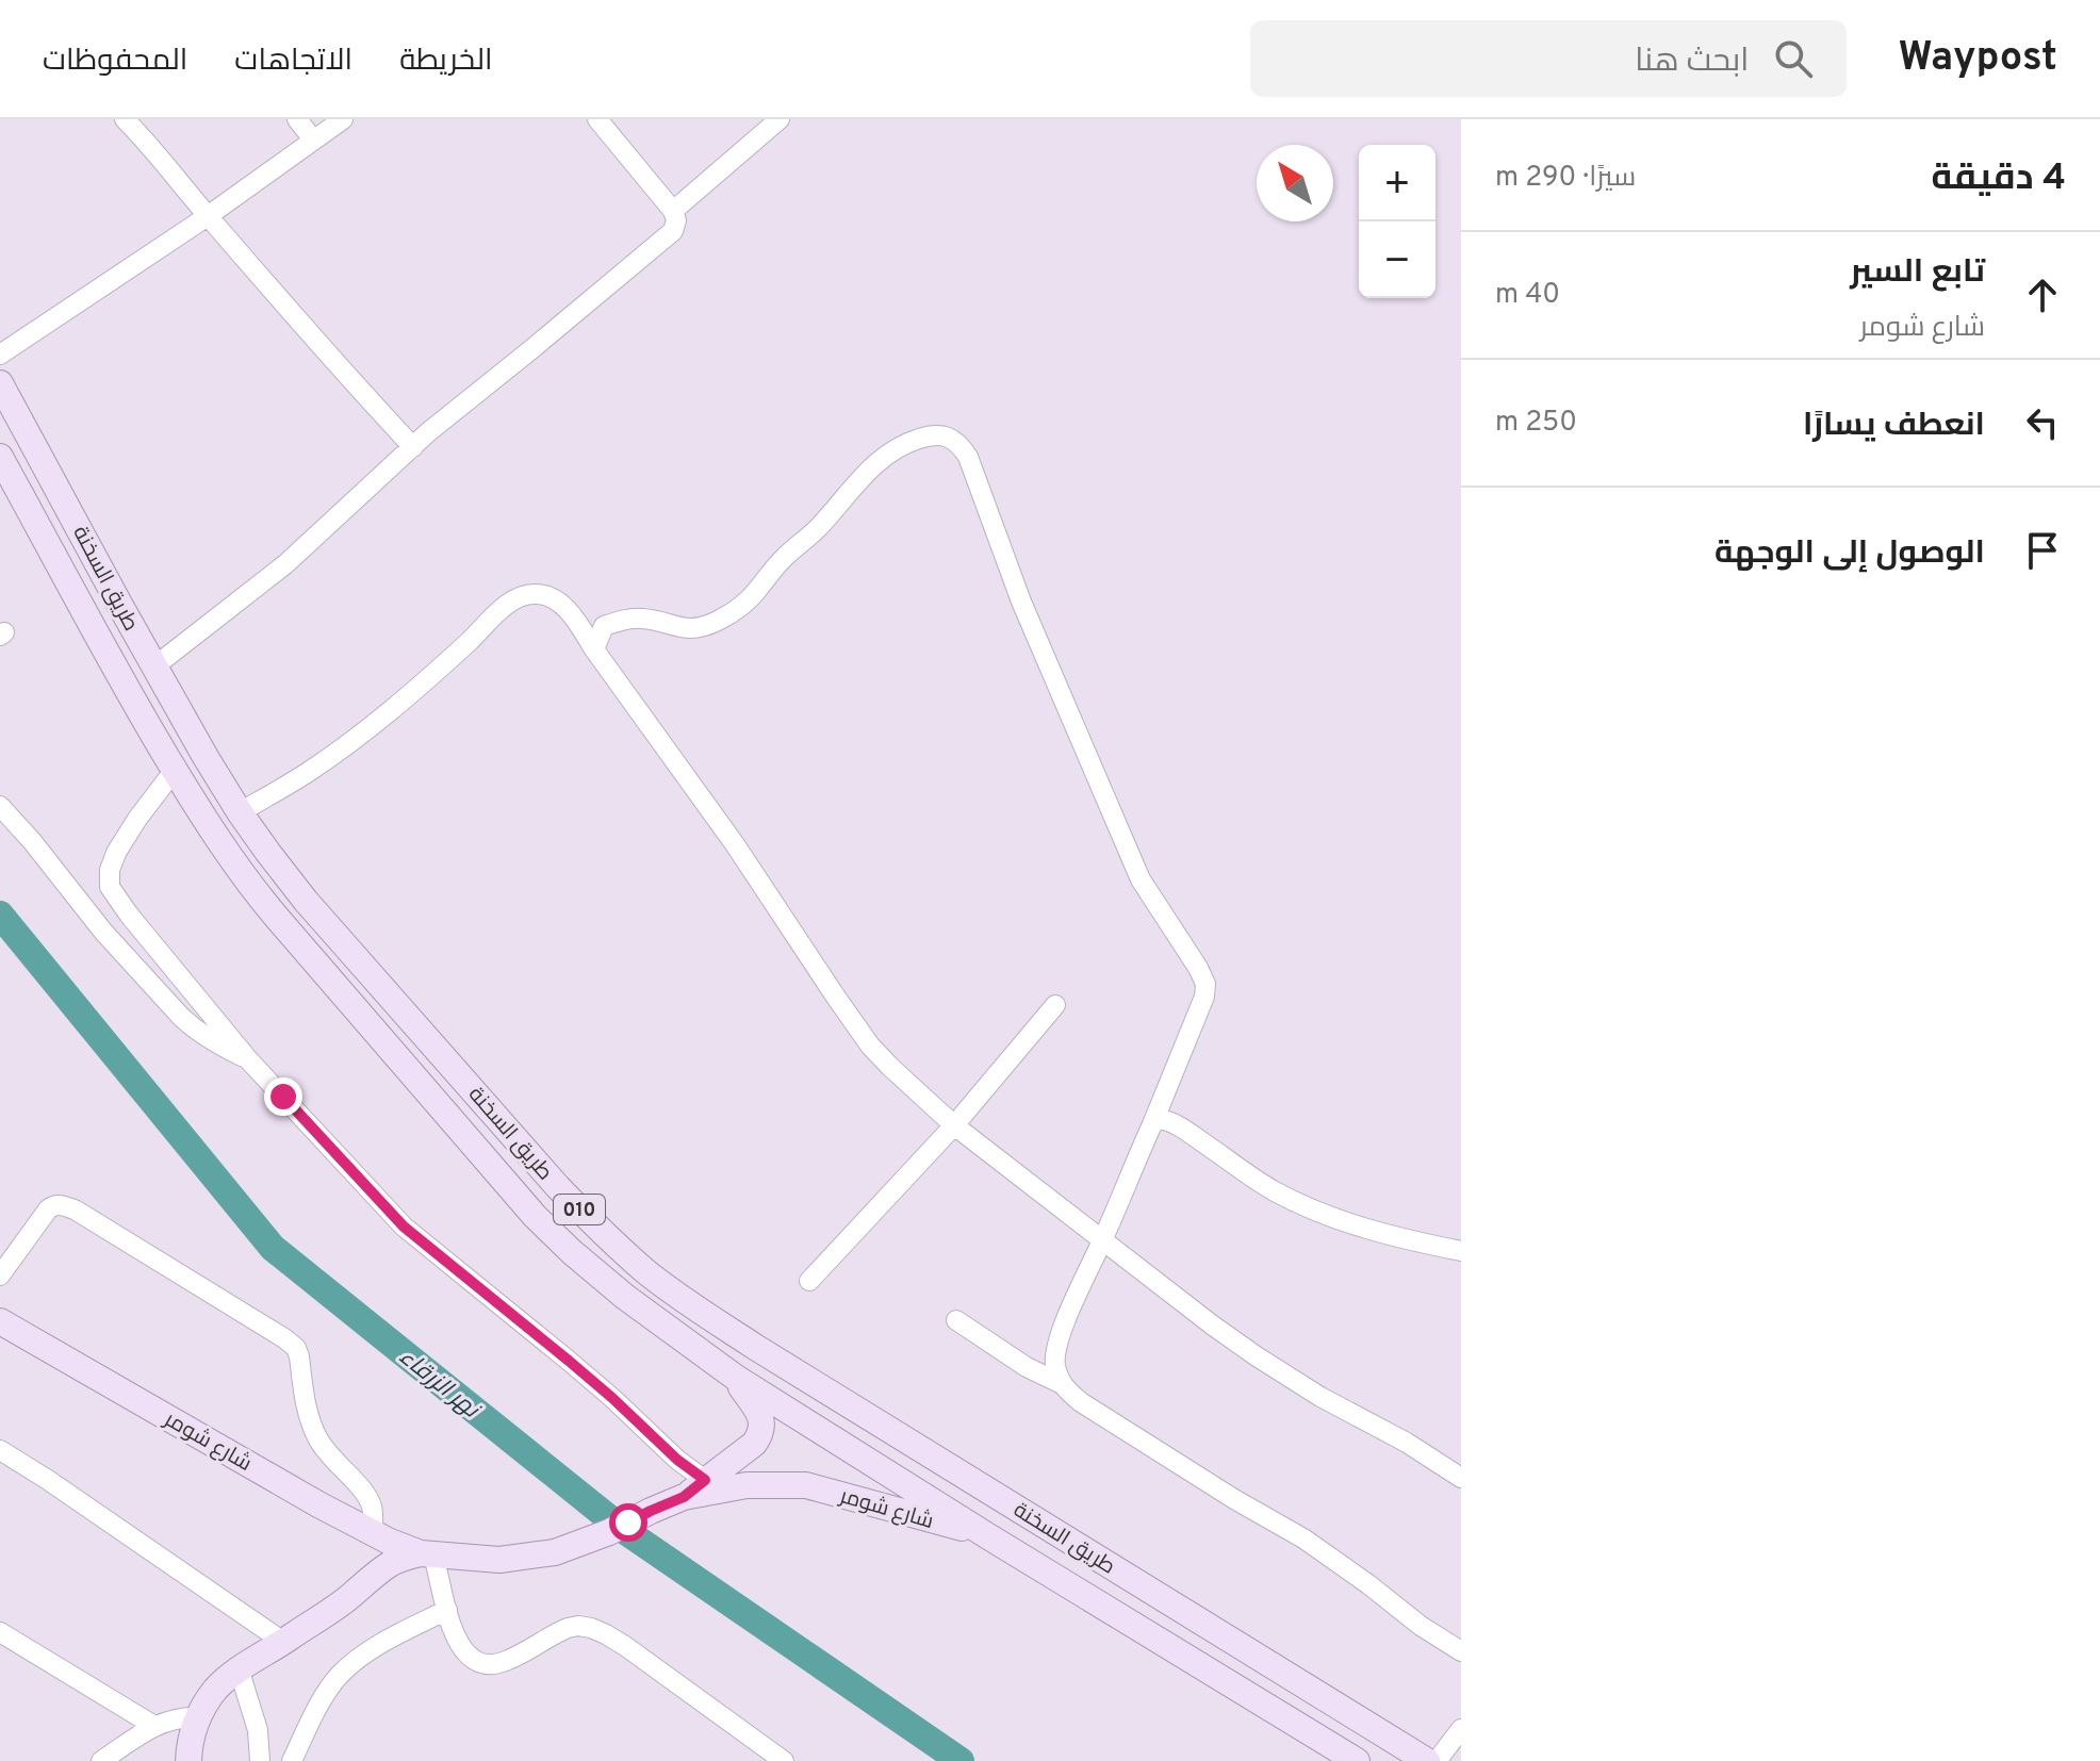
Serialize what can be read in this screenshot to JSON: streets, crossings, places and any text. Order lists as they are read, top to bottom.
{
  "streets": {
    "main road": ["طريق السخنة", "010", "شارع شومر"]
  },
  "crossings": [
    ["طريق السخنة", "شارع شومر"]
  ],
  "water": ["نهر الزرقاء"],
  "north": "top left",
  "page": {
    "header": "Waypost",
    "search": "ابحث هنا",
    "nav": ["الخريطة", "الاتجاهات", "المحفوظات"],
    "heading": ["4 دقيقة", "سيرًا · 290 m"],
    "map_buttons": ["+", "−"],
    "list": [
      ["تابع السير", "شارع شومر", "40 m"],
      ["انعطف يسارًا", "250 m"],
      "الوصول إلى الوجهة"
    ]
  }
}
